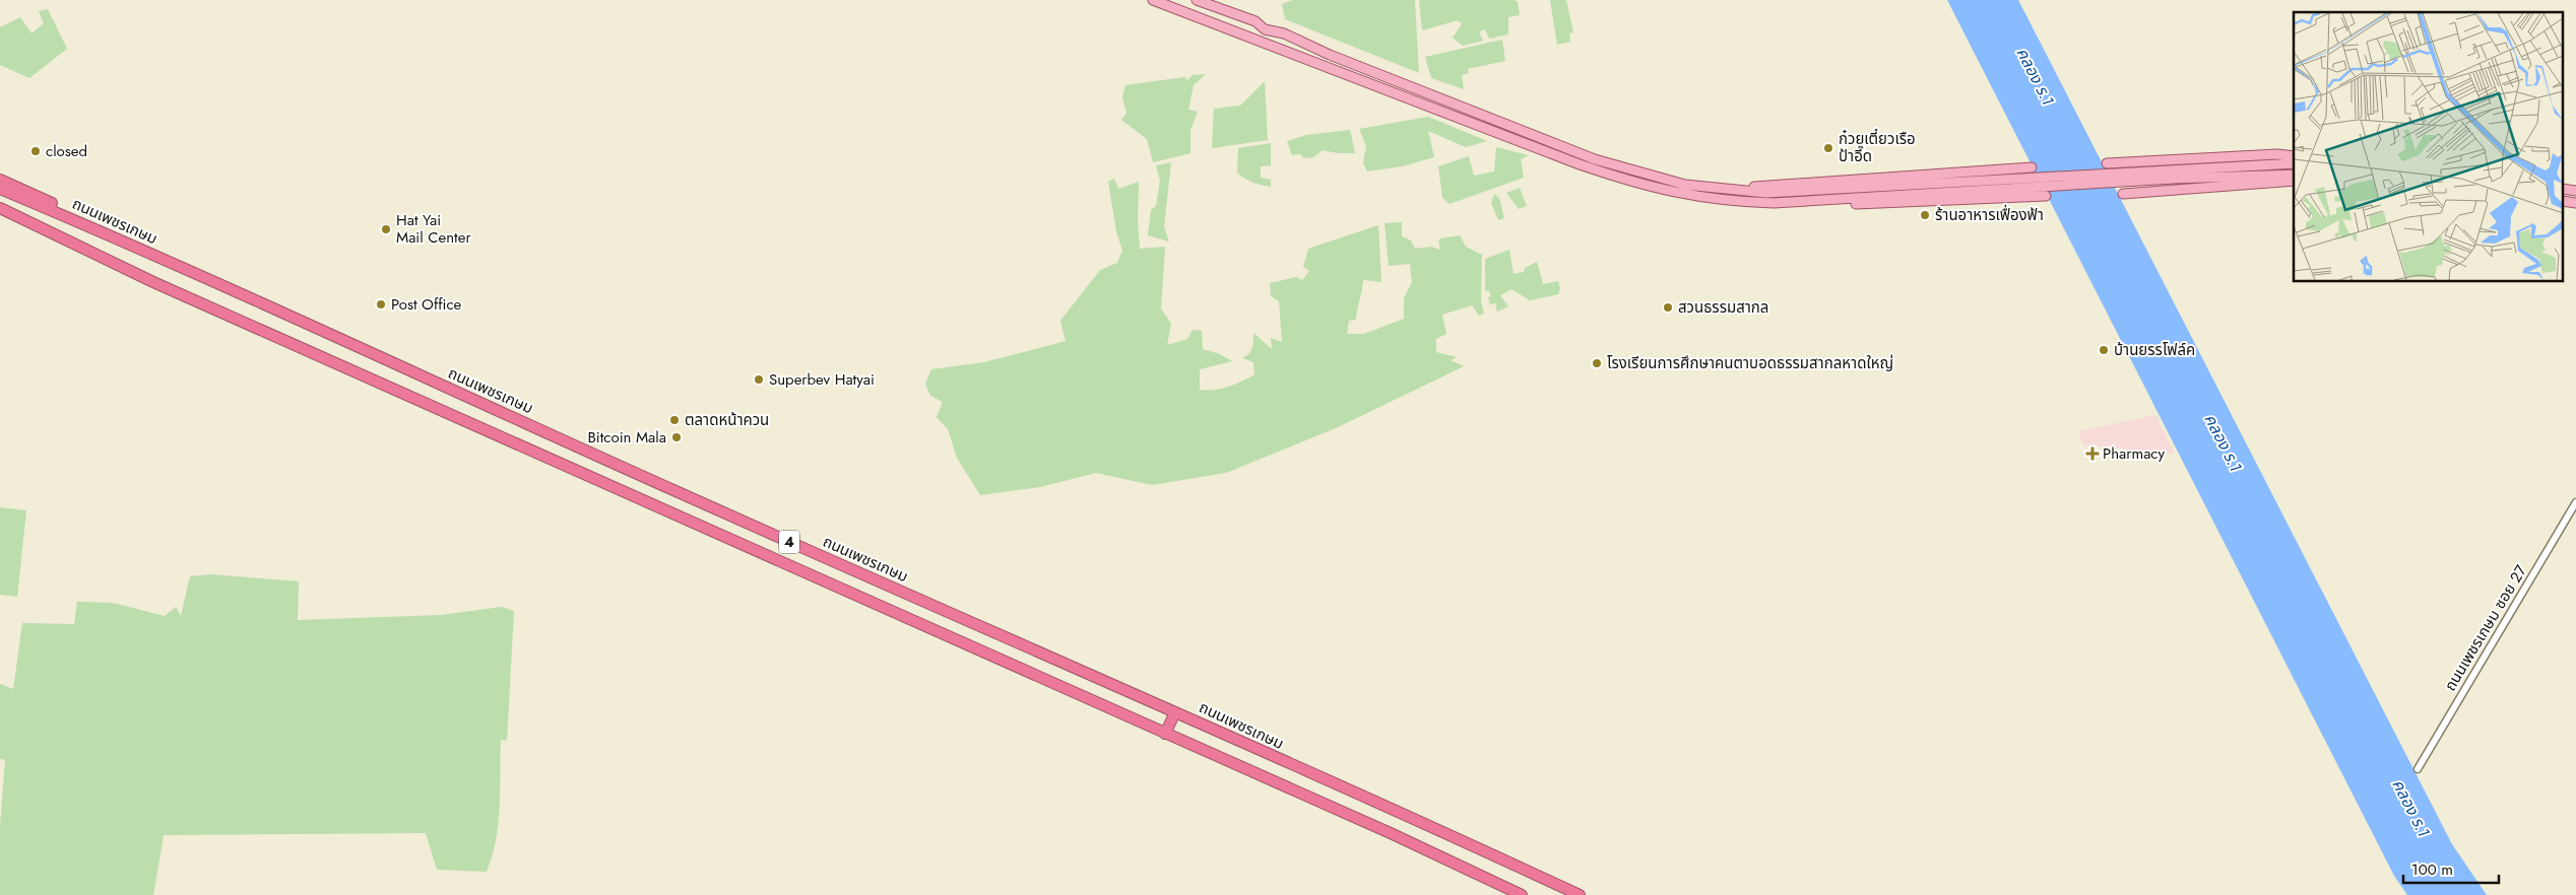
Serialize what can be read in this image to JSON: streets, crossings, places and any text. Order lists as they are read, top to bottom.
{
  "streets": {
    "highway": ["ถนนเพชรเกษม", "4"],
    "street": ["ถนนเพชรเกษม ซอย 27"]
  },
  "water": ["คลอง ร.1"],
  "places": {
    "other": [
      "ก๋วยเตี๋ยวเรือ ป้าอี๊ด",
      "closed",
      "ร้านอาหารเฟื่องฟ้า",
      "Hat Yai Mail Center",
      "Post Office",
      "สวนธรรมสากล",
      "บ้านยรรโฟล์ค",
      "โรงเรียนการศึกษาคนตาบอดธรรมสากลหาดใหญ่",
      "Superbev Hatyai",
      "ตลาดหน้าควน",
      "Bitcoin Mala"
    ],
    "health": ["Pharmacy"]
  },
  "scale_bar": "100 m"
}
